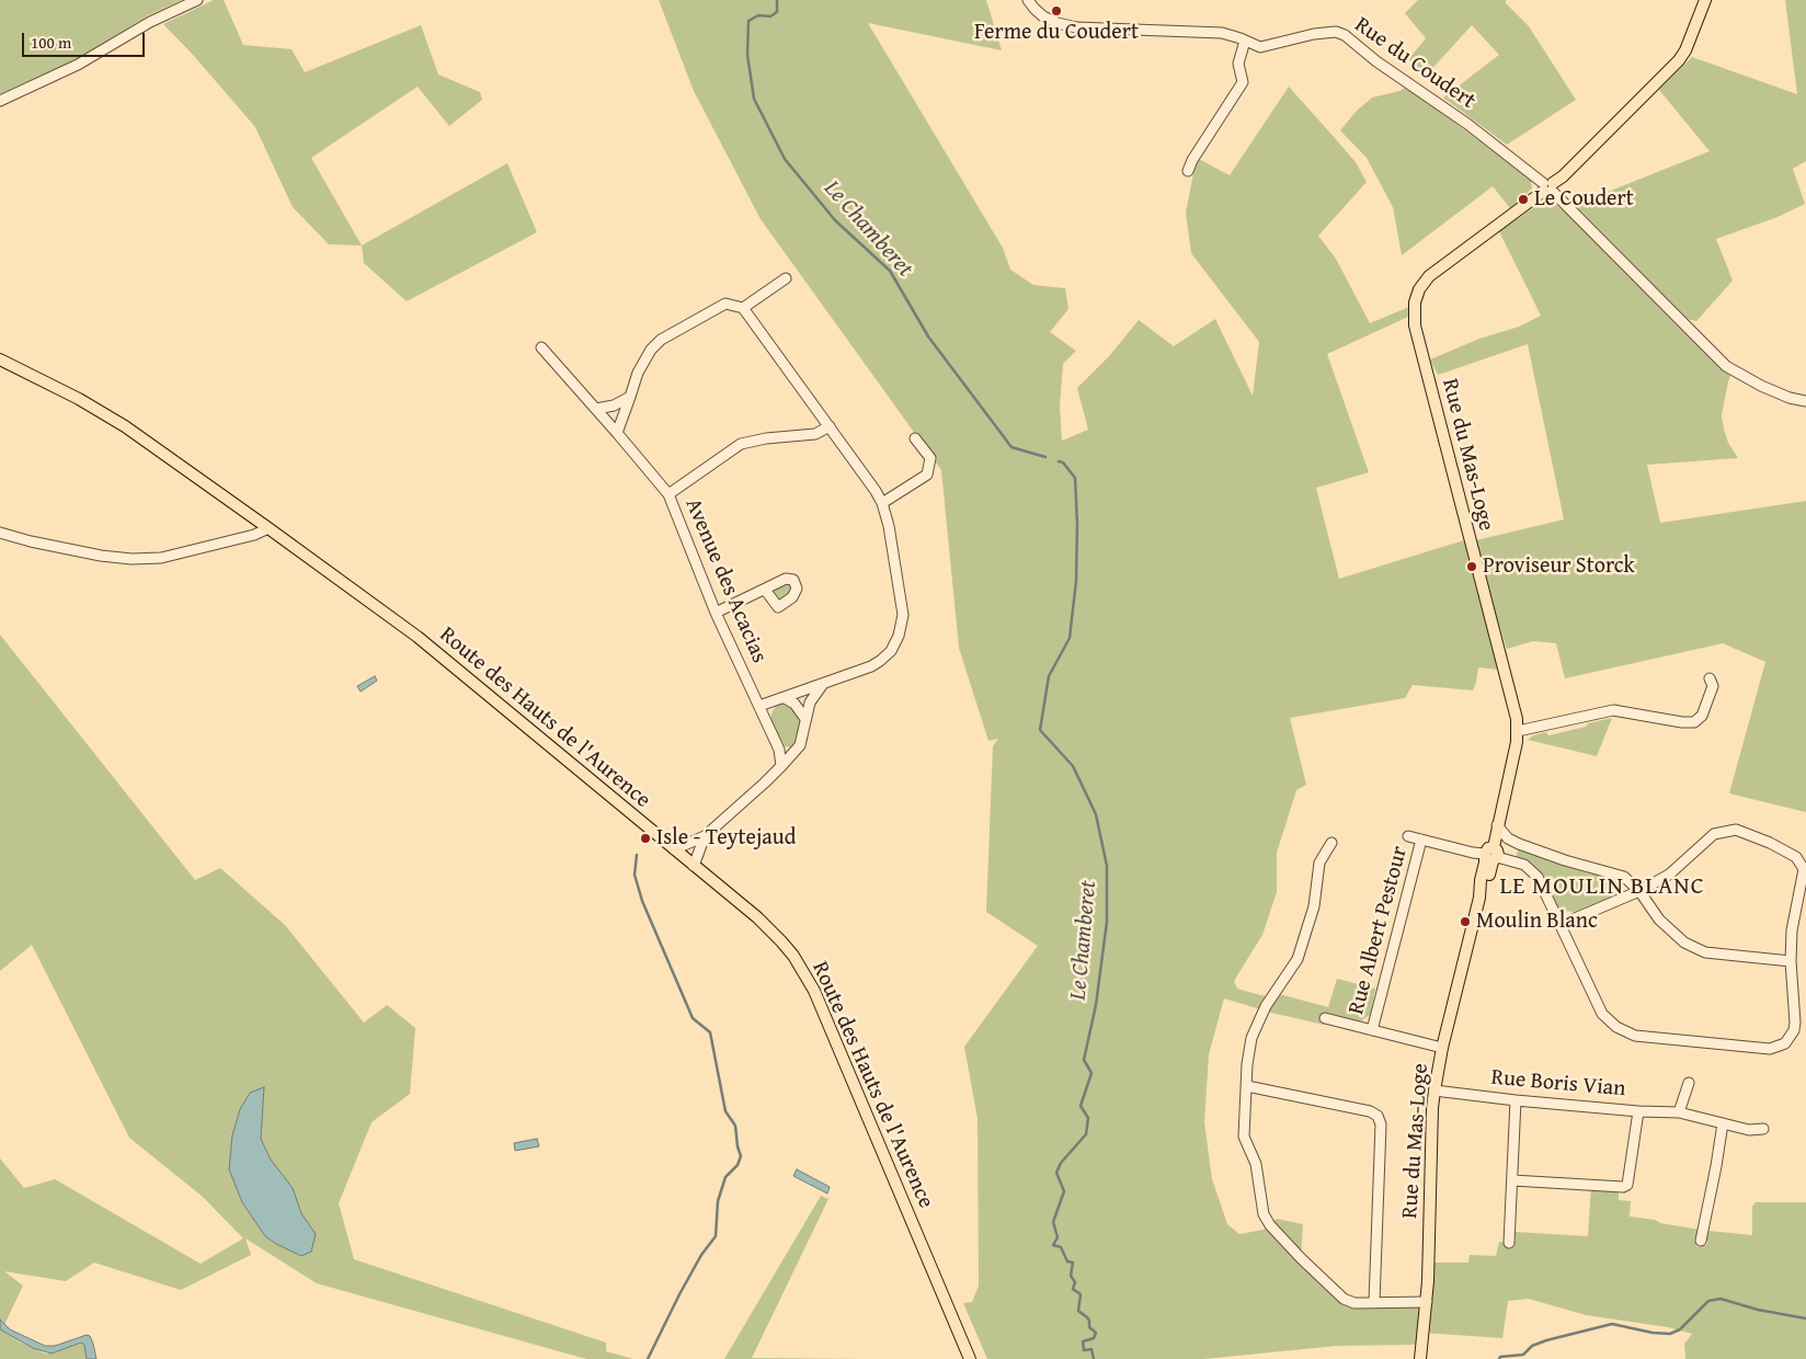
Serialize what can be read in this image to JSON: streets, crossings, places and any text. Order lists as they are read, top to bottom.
{
  "streets": {
    "main road": ["Rue du Mas-Loge", "Route des Hauts de l'Aurence"],
    "street": [
      "Rue du Coudert",
      "Avenue des Acacias",
      "Rue Albert Pestour",
      "Rue Boris Vian"
    ]
  },
  "crossings": [
    ["Rue du Coudert", "Rue du Mas-Loge"],
    ["Rue du Mas-Loge", "Rue Albert Pestour"],
    ["Rue du Mas-Loge", "Rue Boris Vian"]
  ],
  "districts": ["LE MOULIN BLANC"],
  "water": ["Le Chamberet"],
  "places": [
    "Ferme du Coudert",
    "Le Coudert",
    "Proviseur Storck",
    "Isle - Teytejaud",
    "Moulin Blanc"
  ],
  "scale_bar": "100 m"
}
